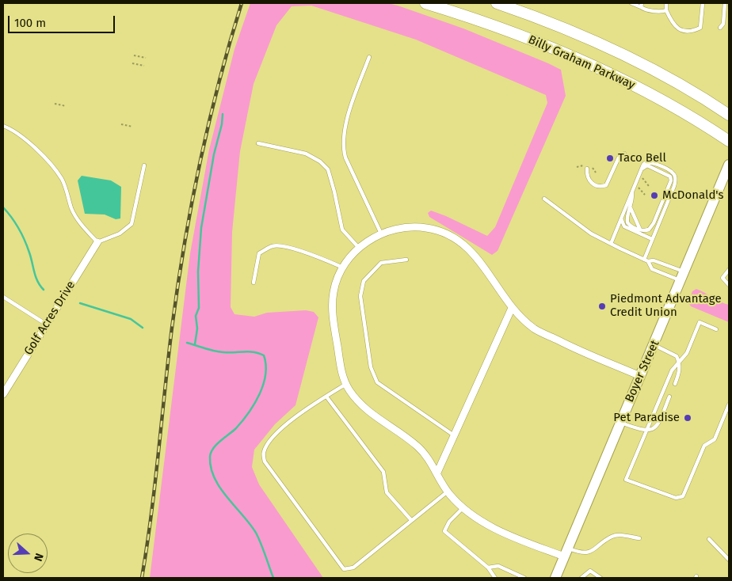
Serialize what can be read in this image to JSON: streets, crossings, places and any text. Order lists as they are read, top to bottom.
{
  "streets": {
    "highway": ["Billy Graham Parkway"],
    "main road": ["Boyer Street"],
    "street": ["Golf Acres Drive"]
  },
  "places": [
    "Taco Bell",
    "McDonald's",
    "Piedmont Advantage Credit Union",
    "Pet Paradise"
  ],
  "scale_bar": "100 m",
  "north": "right"
}
